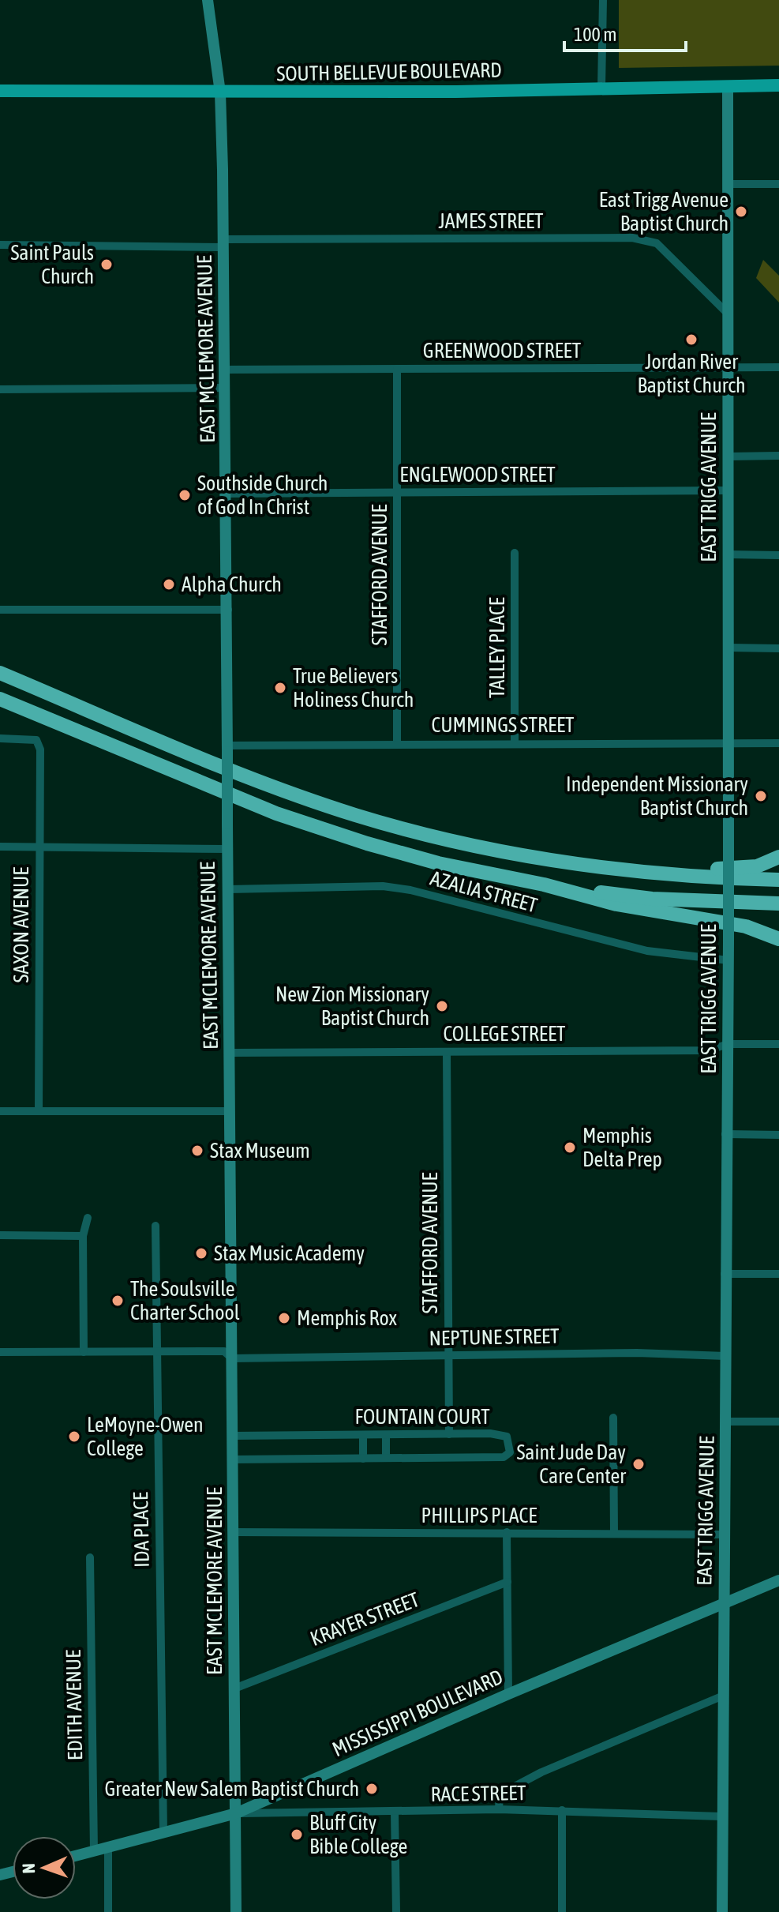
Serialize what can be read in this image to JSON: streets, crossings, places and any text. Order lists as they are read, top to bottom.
{
  "streets": {
    "main road": [
      "SOUTH BELLEVUE BOULEVARD",
      "EAST MCLEMORE AVENUE",
      "EAST TRIGG AVENUE",
      "MISSISSIPPI BOULEVARD"
    ],
    "street": [
      "JAMES STREET",
      "GREENWOOD STREET",
      "ENGLEWOOD STREET",
      "STAFFORD AVENUE",
      "TALLEY PLACE",
      "CUMMINGS STREET",
      "AZALIA STREET",
      "SAXON AVENUE",
      "COLLEGE STREET",
      "NEPTUNE STREET",
      "FOUNTAIN COURT",
      "PHILLIPS PLACE",
      "IDA PLACE",
      "KRAYER STREET",
      "EDITH AVENUE",
      "RACE STREET"
    ]
  },
  "crossings": [
    ["SOUTH BELLEVUE BOULEVARD", "EAST MCLEMORE AVENUE"],
    ["SOUTH BELLEVUE BOULEVARD", "EAST TRIGG AVENUE"],
    ["JAMES STREET", "EAST MCLEMORE AVENUE"],
    ["JAMES STREET", "EAST TRIGG AVENUE"],
    ["EAST MCLEMORE AVENUE", "GREENWOOD STREET"],
    ["EAST MCLEMORE AVENUE", "ENGLEWOOD STREET"],
    ["EAST MCLEMORE AVENUE", "CUMMINGS STREET"],
    ["EAST MCLEMORE AVENUE", "AZALIA STREET"],
    ["EAST MCLEMORE AVENUE", "COLLEGE STREET"],
    ["EAST MCLEMORE AVENUE", "NEPTUNE STREET"],
    ["EAST MCLEMORE AVENUE", "FOUNTAIN COURT"],
    ["EAST MCLEMORE AVENUE", "PHILLIPS PLACE"],
    ["EAST MCLEMORE AVENUE", "KRAYER STREET"],
    ["EAST MCLEMORE AVENUE", "MISSISSIPPI BOULEVARD"],
    ["EAST MCLEMORE AVENUE", "RACE STREET"],
    ["GREENWOOD STREET", "EAST TRIGG AVENUE"],
    ["GREENWOOD STREET", "STAFFORD AVENUE"],
    ["ENGLEWOOD STREET", "EAST TRIGG AVENUE"],
    ["ENGLEWOOD STREET", "STAFFORD AVENUE"],
    ["EAST TRIGG AVENUE", "CUMMINGS STREET"],
    ["EAST TRIGG AVENUE", "AZALIA STREET"],
    ["EAST TRIGG AVENUE", "COLLEGE STREET"],
    ["EAST TRIGG AVENUE", "NEPTUNE STREET"],
    ["EAST TRIGG AVENUE", "PHILLIPS PLACE"],
    ["EAST TRIGG AVENUE", "MISSISSIPPI BOULEVARD"],
    ["EAST TRIGG AVENUE", "RACE STREET"],
    ["STAFFORD AVENUE", "CUMMINGS STREET"],
    ["STAFFORD AVENUE", "COLLEGE STREET"],
    ["STAFFORD AVENUE", "NEPTUNE STREET"],
    ["STAFFORD AVENUE", "FOUNTAIN COURT"],
    ["TALLEY PLACE", "CUMMINGS STREET"],
    ["NEPTUNE STREET", "IDA PLACE"],
    ["IDA PLACE", "MISSISSIPPI BOULEVARD"],
    ["EDITH AVENUE", "MISSISSIPPI BOULEVARD"],
    ["MISSISSIPPI BOULEVARD", "RACE STREET"]
  ],
  "places": [
    "East Trigg Avenue Baptist Church",
    "Saint Pauls Church",
    "Jordan River Baptist Church",
    "Southside Church of God In Christ",
    "Alpha Church",
    "True Believers Holiness Church",
    "Independent Missionary Baptist Church",
    "New Zion Missionary Baptist Church",
    "Memphis Delta Prep",
    "Stax Museum",
    "Stax Music Academy",
    "The Soulsville Charter School",
    "Memphis Rox",
    "LeMoyne-Owen College",
    "Saint Jude Day Care Center",
    "Greater New Salem Baptist Church",
    "Bluff City Bible College"
  ],
  "scale_bar": "100 m",
  "north": "left"
}
